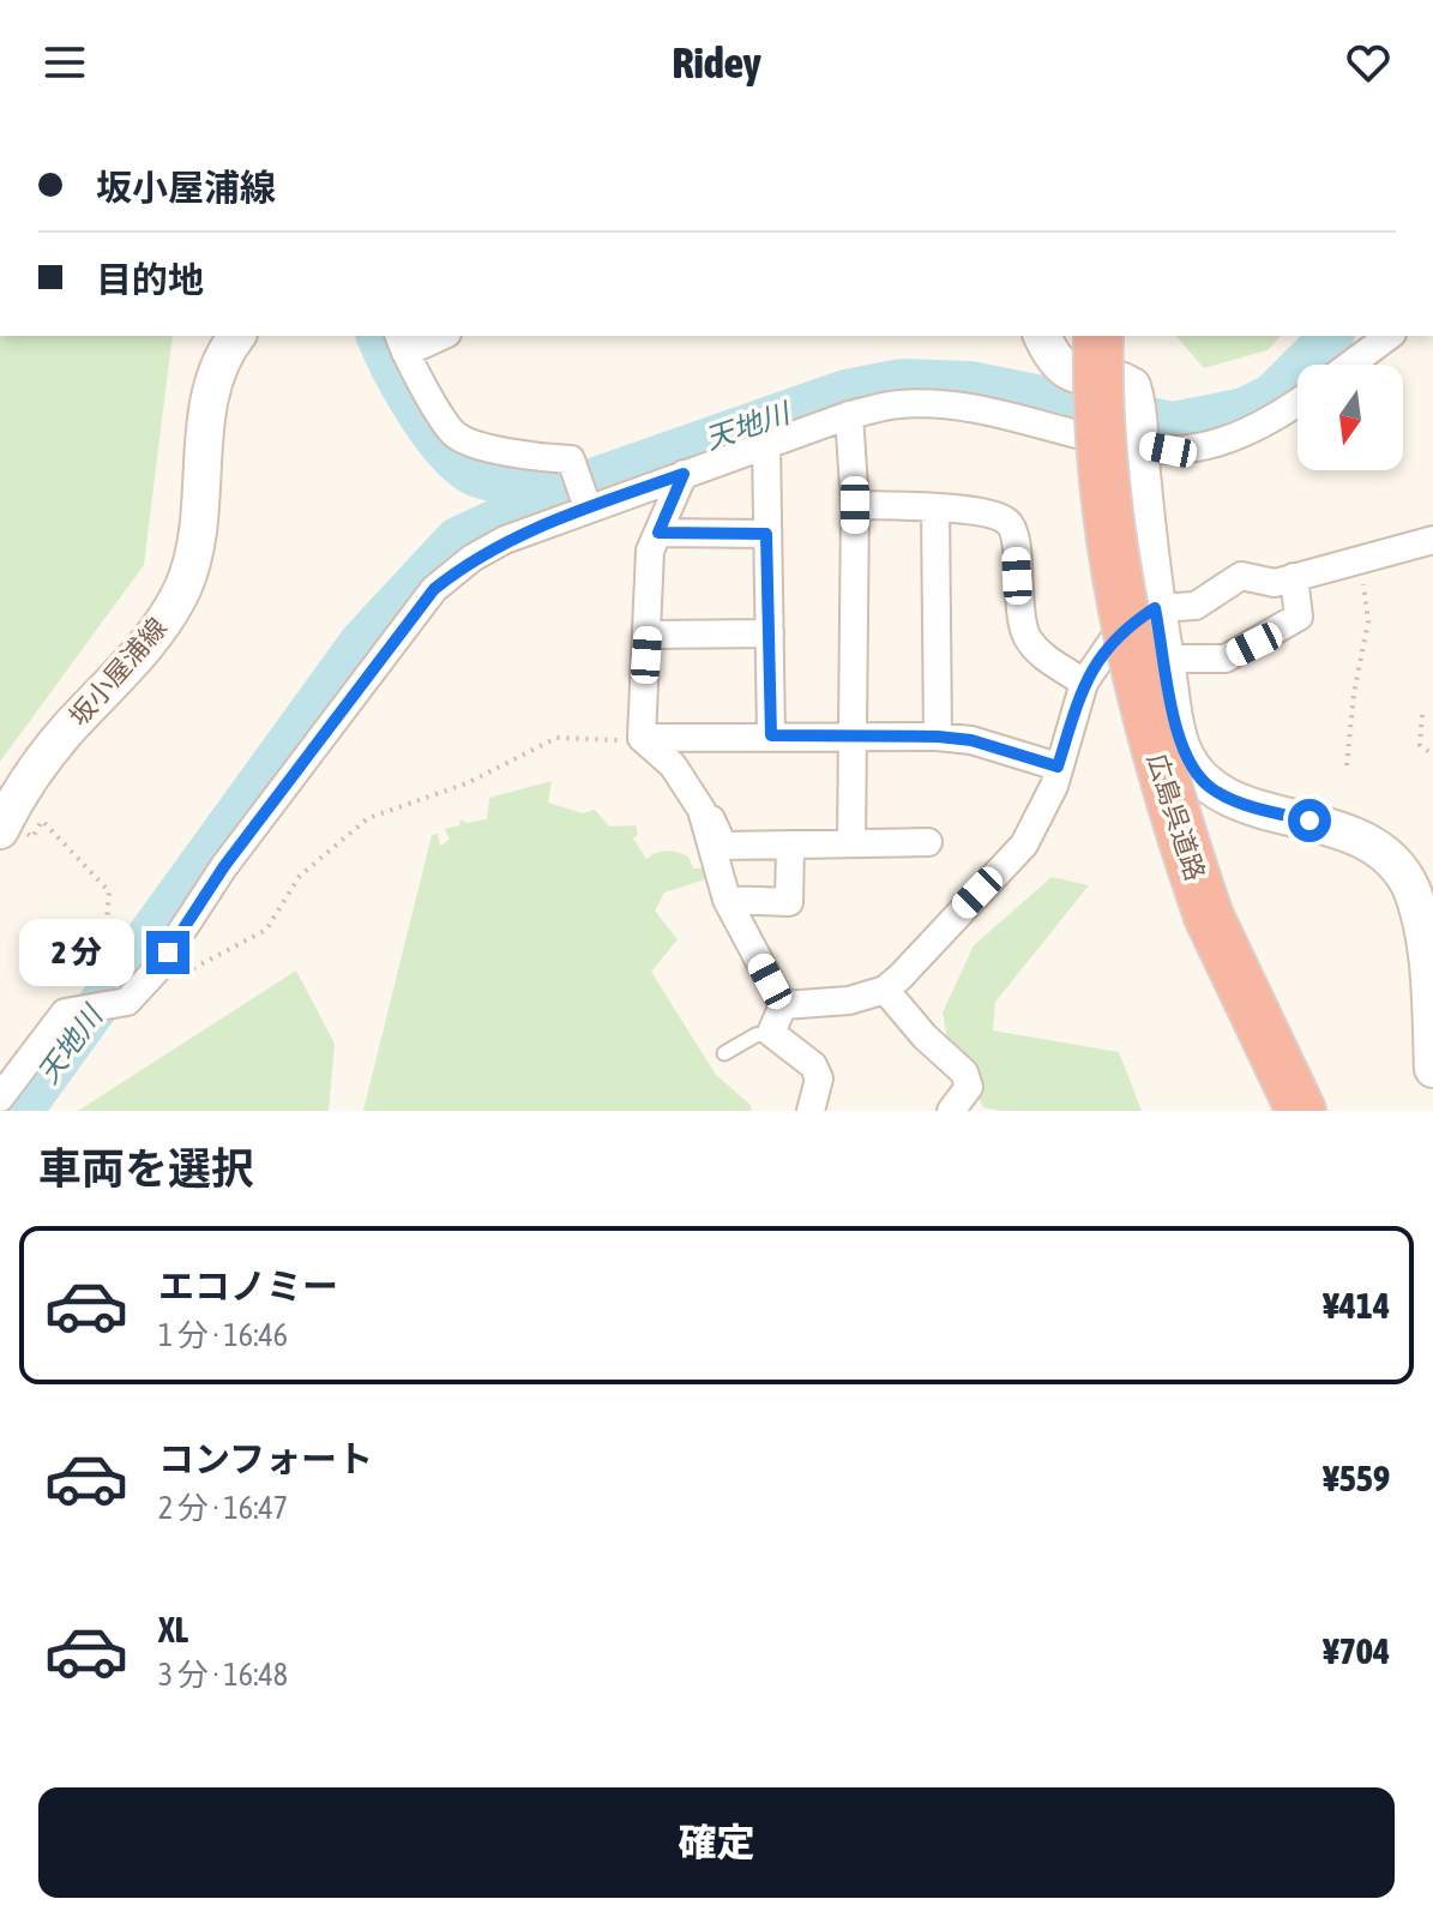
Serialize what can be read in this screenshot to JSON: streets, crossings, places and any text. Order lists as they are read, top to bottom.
{
  "streets": {
    "highway": ["広島呉道路"],
    "main road": ["坂小屋浦線"]
  },
  "water": ["天地川"],
  "north": "bottom",
  "page": {
    "header": "Ridey",
    "banner": ["坂小屋浦線", "目的地"],
    "bubble": "2 分",
    "heading": "車両を選択",
    "list": [
      {
        "name": "エコノミー",
        "note": "1 分 · 16:46",
        "value": "¥414"
      },
      {
        "name": "コンフォート",
        "note": "2 分 · 16:47",
        "value": "¥559"
      },
      {
        "name": "XL",
        "note": "3 分 · 16:48",
        "value": "¥704"
      }
    ],
    "buttons": "確定"
  }
}
